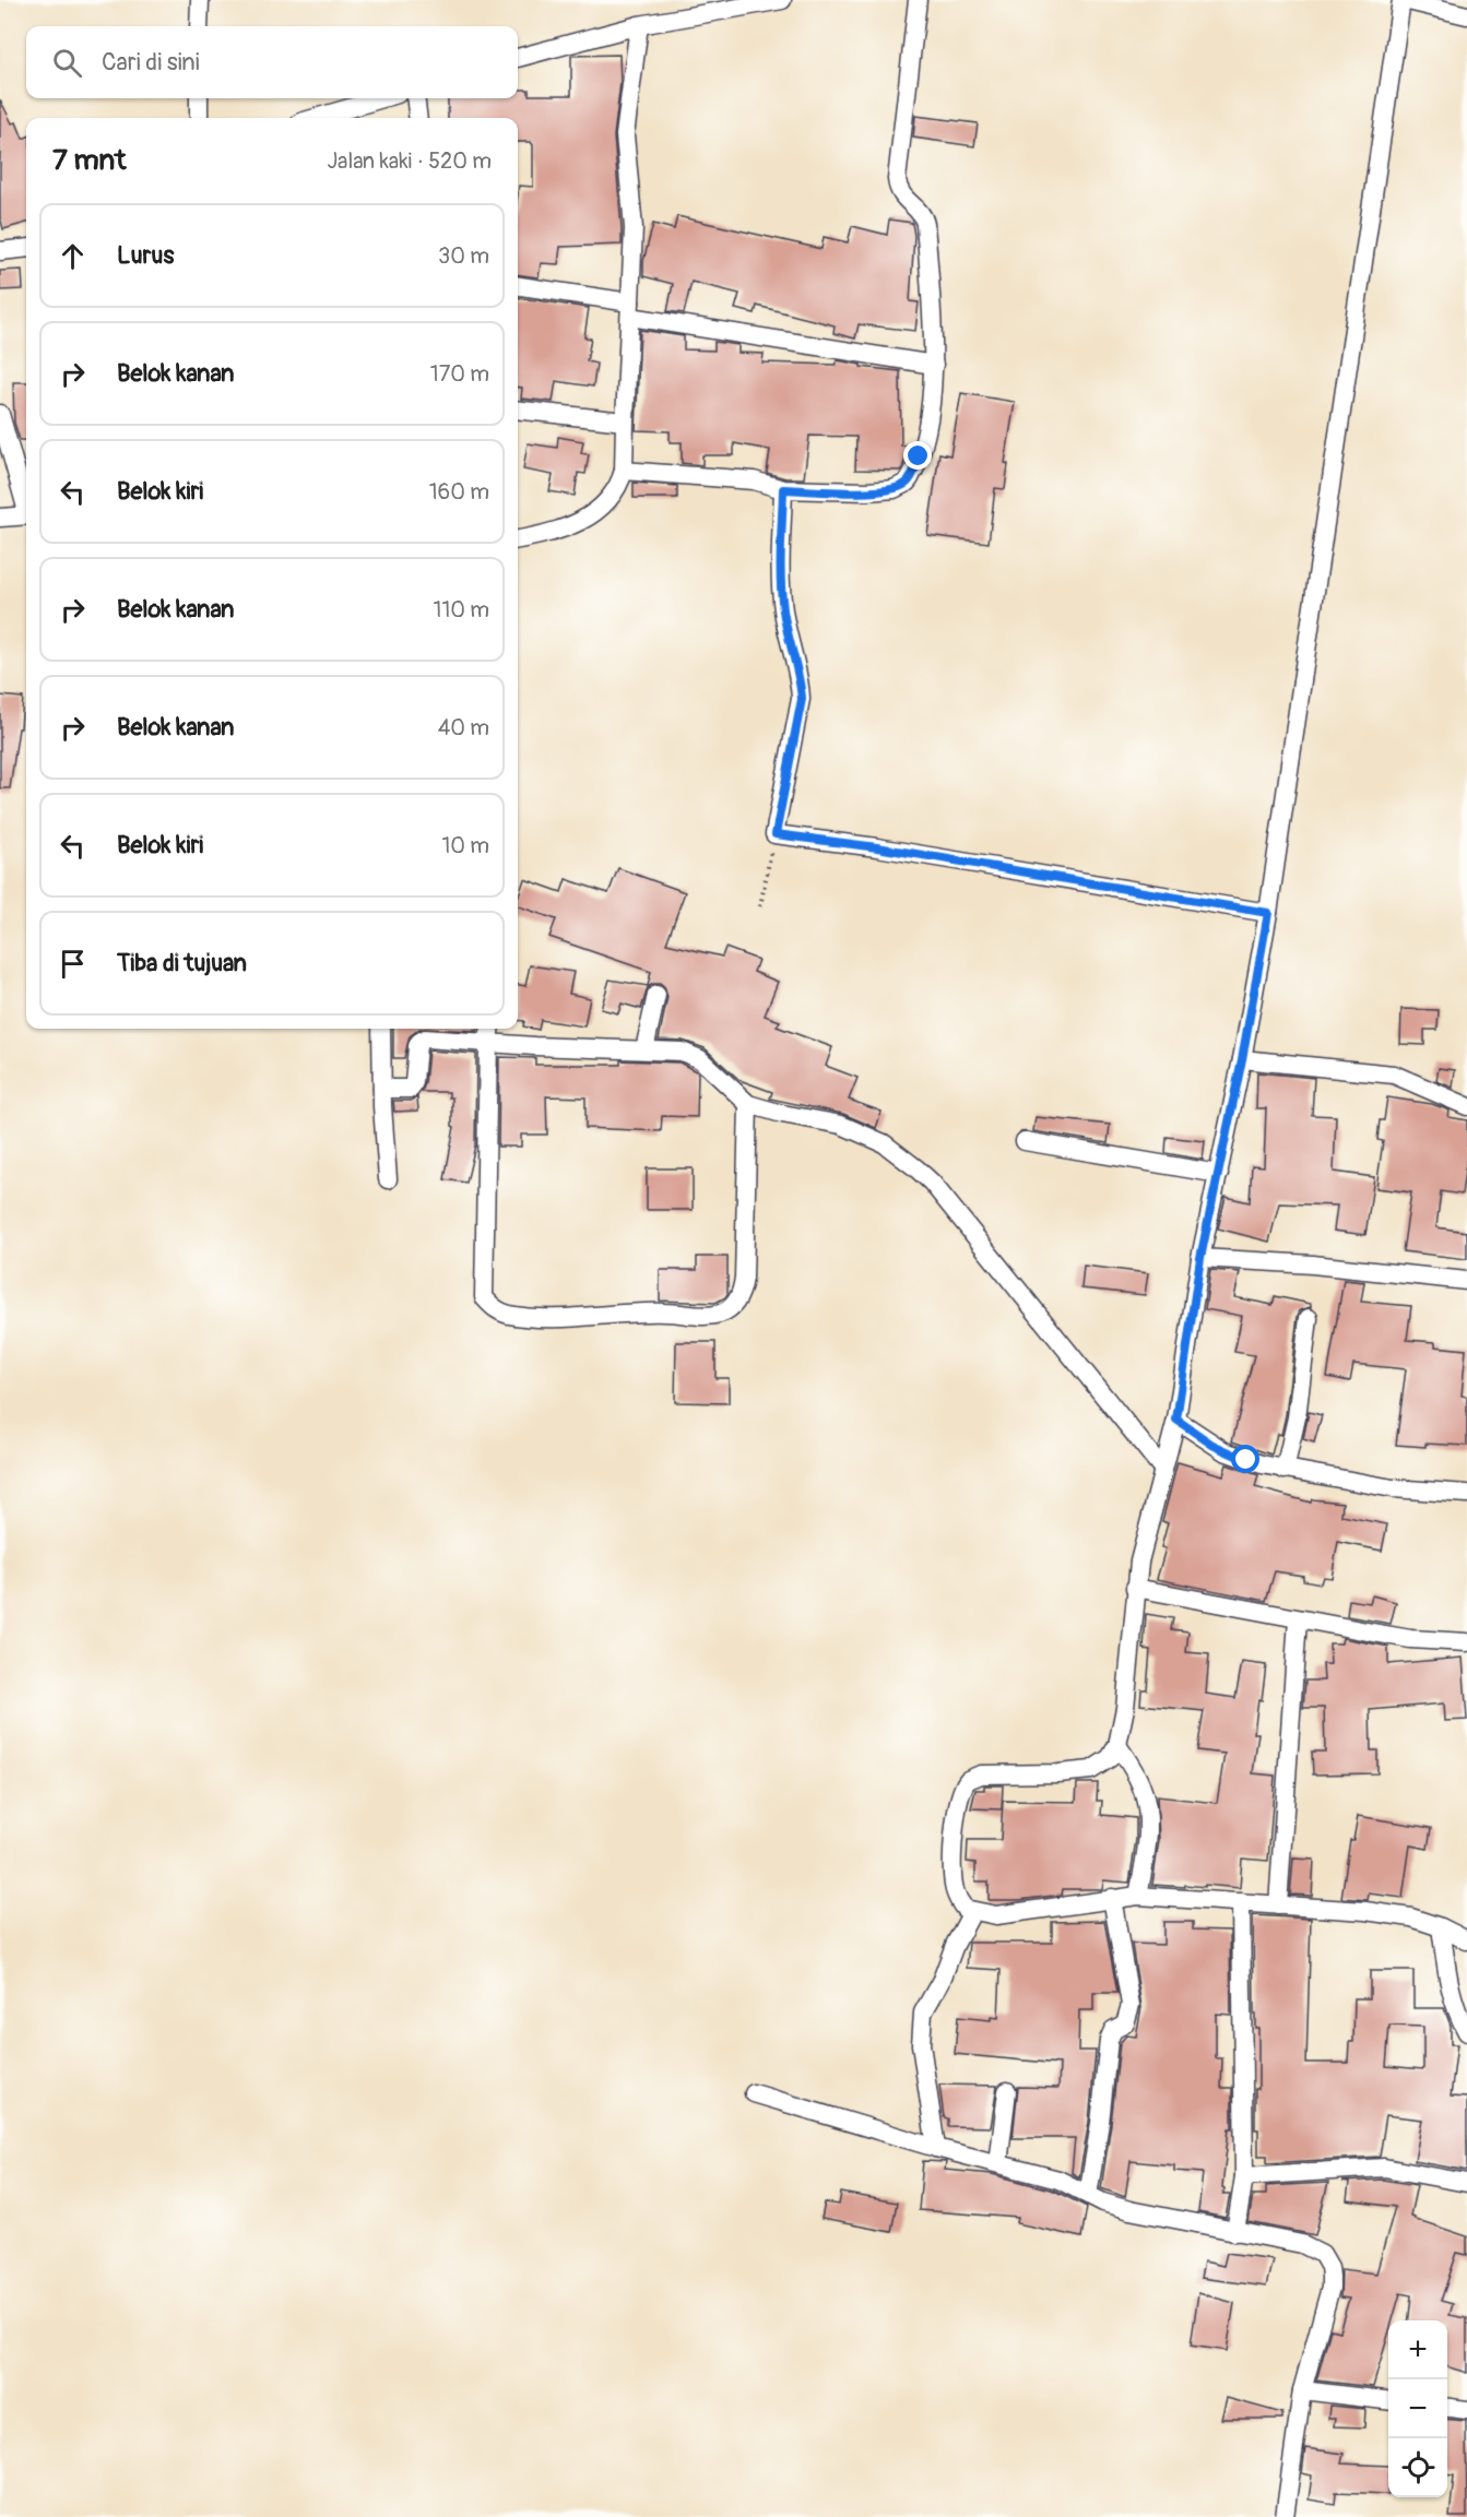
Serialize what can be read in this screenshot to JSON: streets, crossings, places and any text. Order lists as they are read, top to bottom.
{
  "page": {
    "search": "Cari di sini",
    "heading": ["7 mnt", "Jalan kaki · 520 m"],
    "list": [
      ["Lurus", "30 m"],
      ["Belok kanan", "170 m"],
      ["Belok kiri", "160 m"],
      ["Belok kanan", "110 m"],
      ["Belok kanan", "40 m"],
      ["Belok kiri", "10 m"],
      "Tiba di tujuan"
    ],
    "map_buttons": ["+", "−"]
  }
}
